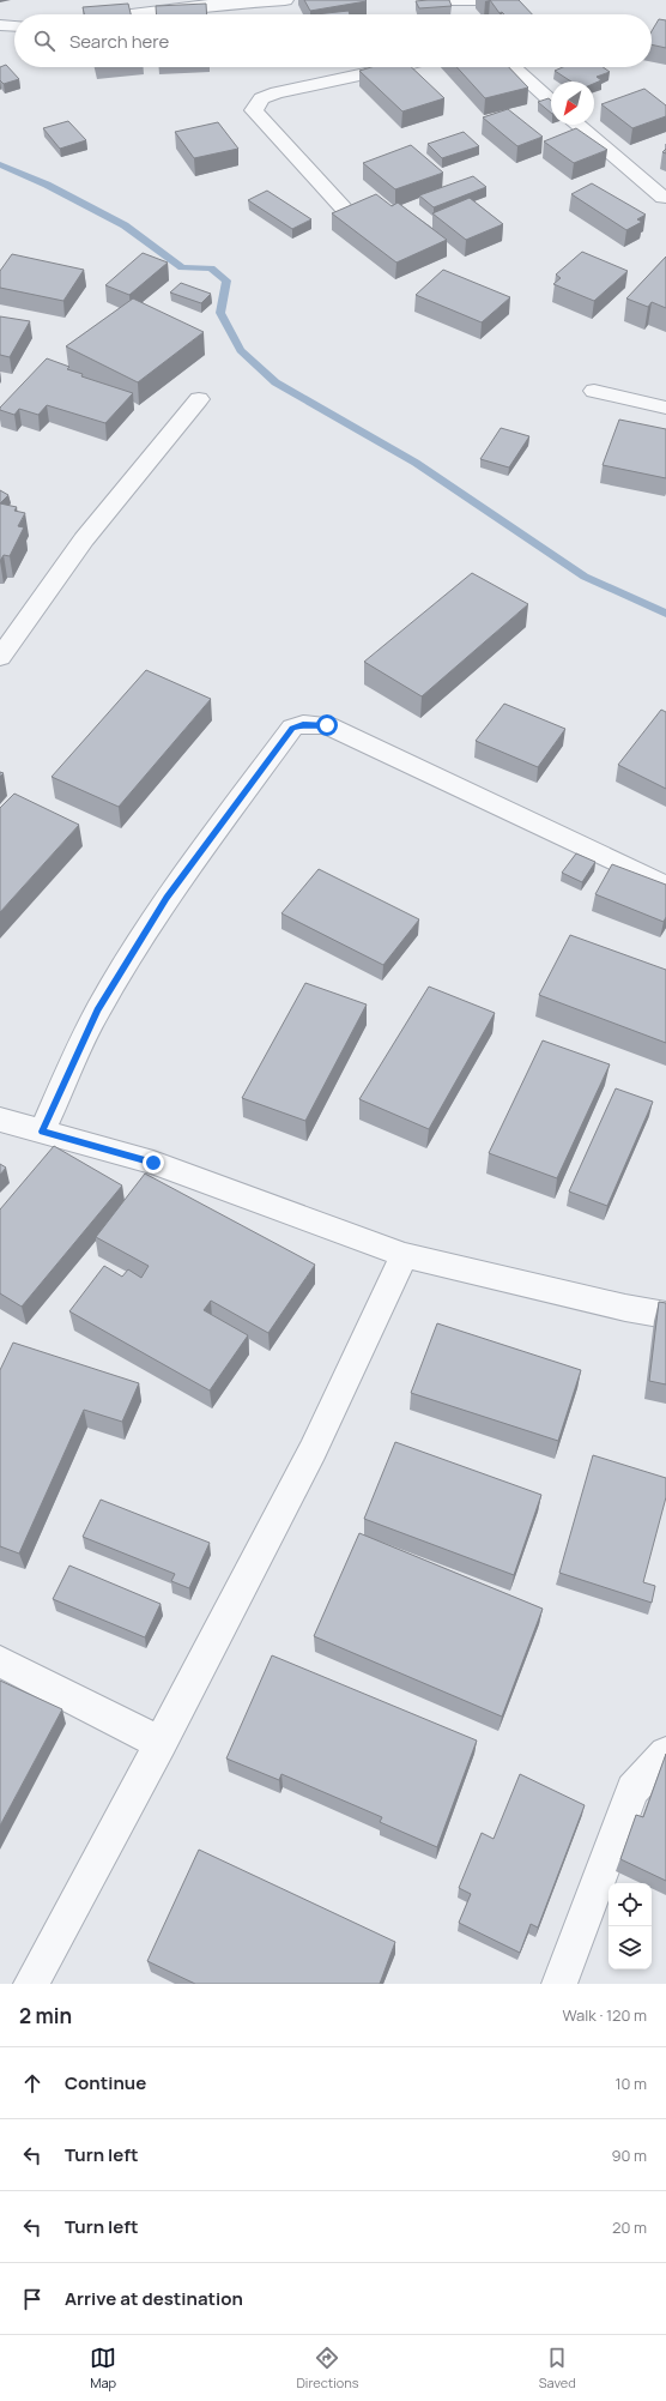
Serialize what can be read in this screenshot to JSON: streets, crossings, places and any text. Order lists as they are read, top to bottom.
{
  "north": "bottom left",
  "page": {
    "search": "Search here",
    "heading": ["2 min", "Walk · 120 m"],
    "list": [
      ["Continue", "10 m"],
      ["Turn left", "90 m"],
      ["Turn left", "20 m"],
      "Arrive at destination"
    ],
    "nav": ["Map", "Directions", "Saved"]
  }
}
